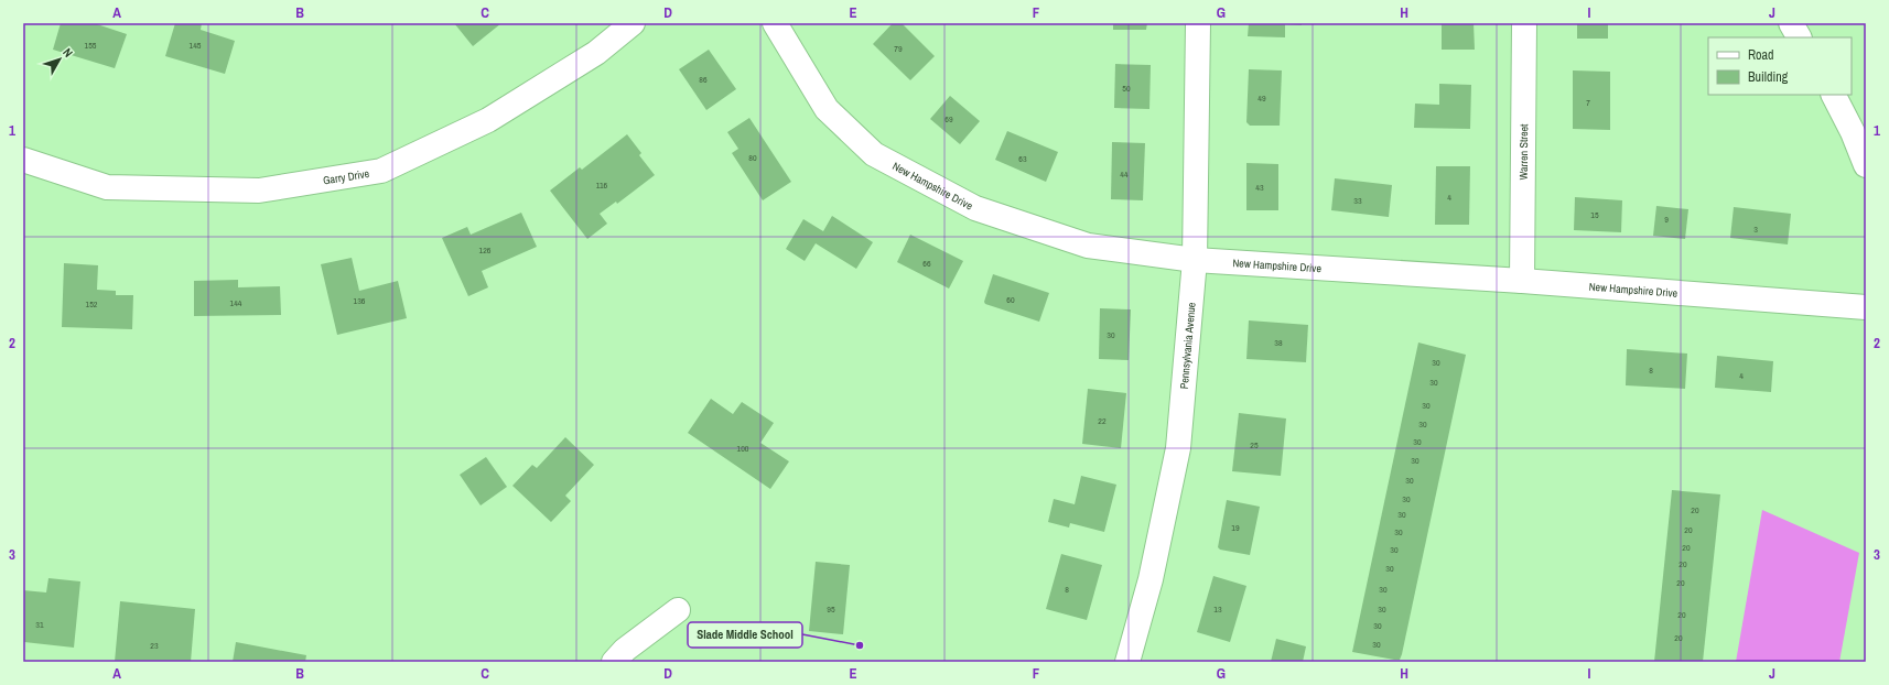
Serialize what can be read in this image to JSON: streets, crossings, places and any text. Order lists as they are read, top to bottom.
{
  "streets": {
    "street": [
      "Warren Street",
      "Garry Drive",
      "New Hampshire Drive",
      "Pennsylvania Avenue"
    ]
  },
  "crossings": [
    ["Warren Street", "New Hampshire Drive"],
    ["New Hampshire Drive", "Pennsylvania Avenue"]
  ],
  "places": ["Slade Middle School"],
  "house_numbers": [
    "155",
    "145",
    "79",
    "86",
    "50",
    "49",
    "7",
    "69",
    "80",
    "63",
    "44",
    "116",
    "43",
    "4",
    "33",
    "15",
    "9",
    "3",
    "126",
    "66",
    "60",
    "136",
    "144",
    "152",
    "30",
    "38",
    "30",
    "8",
    "4",
    "30",
    "30",
    "22",
    "30",
    "30",
    "25",
    "100",
    "30",
    "30",
    "30",
    "20",
    "30",
    "19",
    "20",
    "30",
    "20",
    "30",
    "20",
    "30",
    "20",
    "8",
    "30",
    "95",
    "13",
    "30",
    "20",
    "31",
    "30",
    "20",
    "30",
    "23"
  ],
  "legend": ["Road", "Building"],
  "north": "top right",
  "grid": {
    "columns": [
      "A",
      "B",
      "C",
      "D",
      "E",
      "F",
      "G",
      "H",
      "I",
      "J"
    ],
    "rows": ["1", "2", "3"]
  }
}
